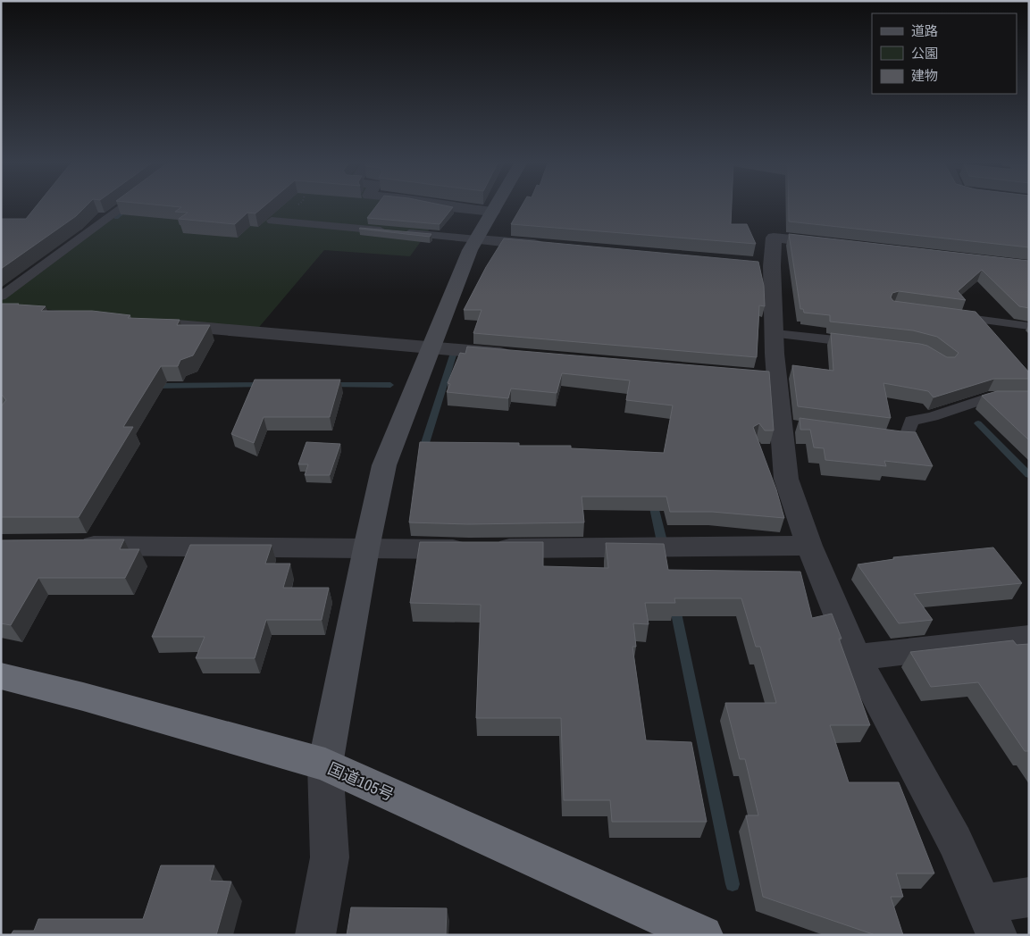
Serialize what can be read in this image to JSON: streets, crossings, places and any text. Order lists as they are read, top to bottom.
{
  "streets": {
    "highway": ["国道105号"]
  },
  "legend": ["道路", "公園", "建物"]
}
